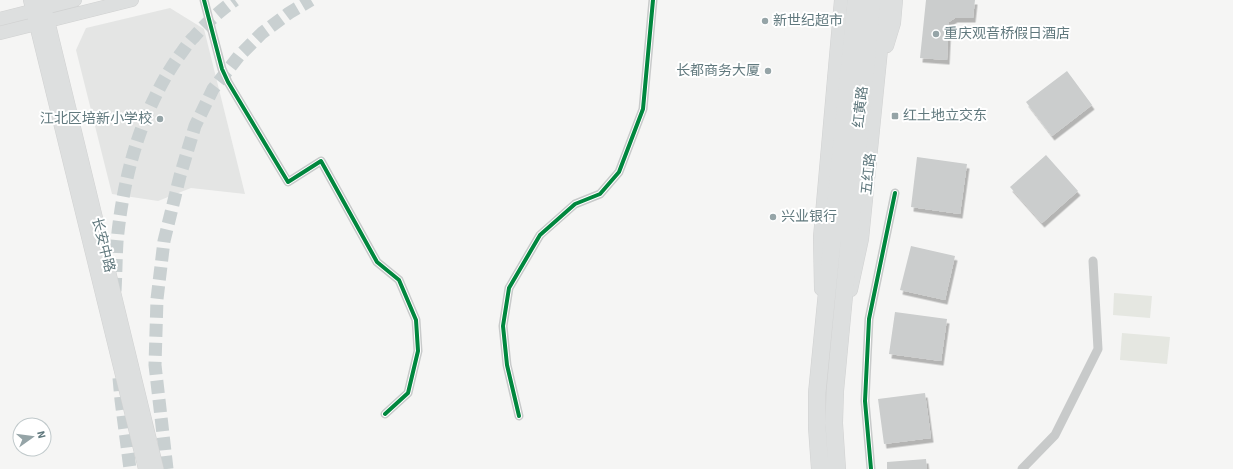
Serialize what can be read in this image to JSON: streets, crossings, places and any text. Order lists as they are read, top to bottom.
{
  "streets": {
    "highway": ["红黄路", "五红路"],
    "main road": ["长安中路"]
  },
  "crossings": [
    ["红黄路", "五红路"]
  ],
  "places": {
    "other": [
      "新世纪超市",
      "重庆观音桥假日酒店",
      "长都商务大厦",
      "江北区培新小学校",
      "兴业银行"
    ],
    "transit": ["红土地立交东"]
  },
  "north": "right"
}
